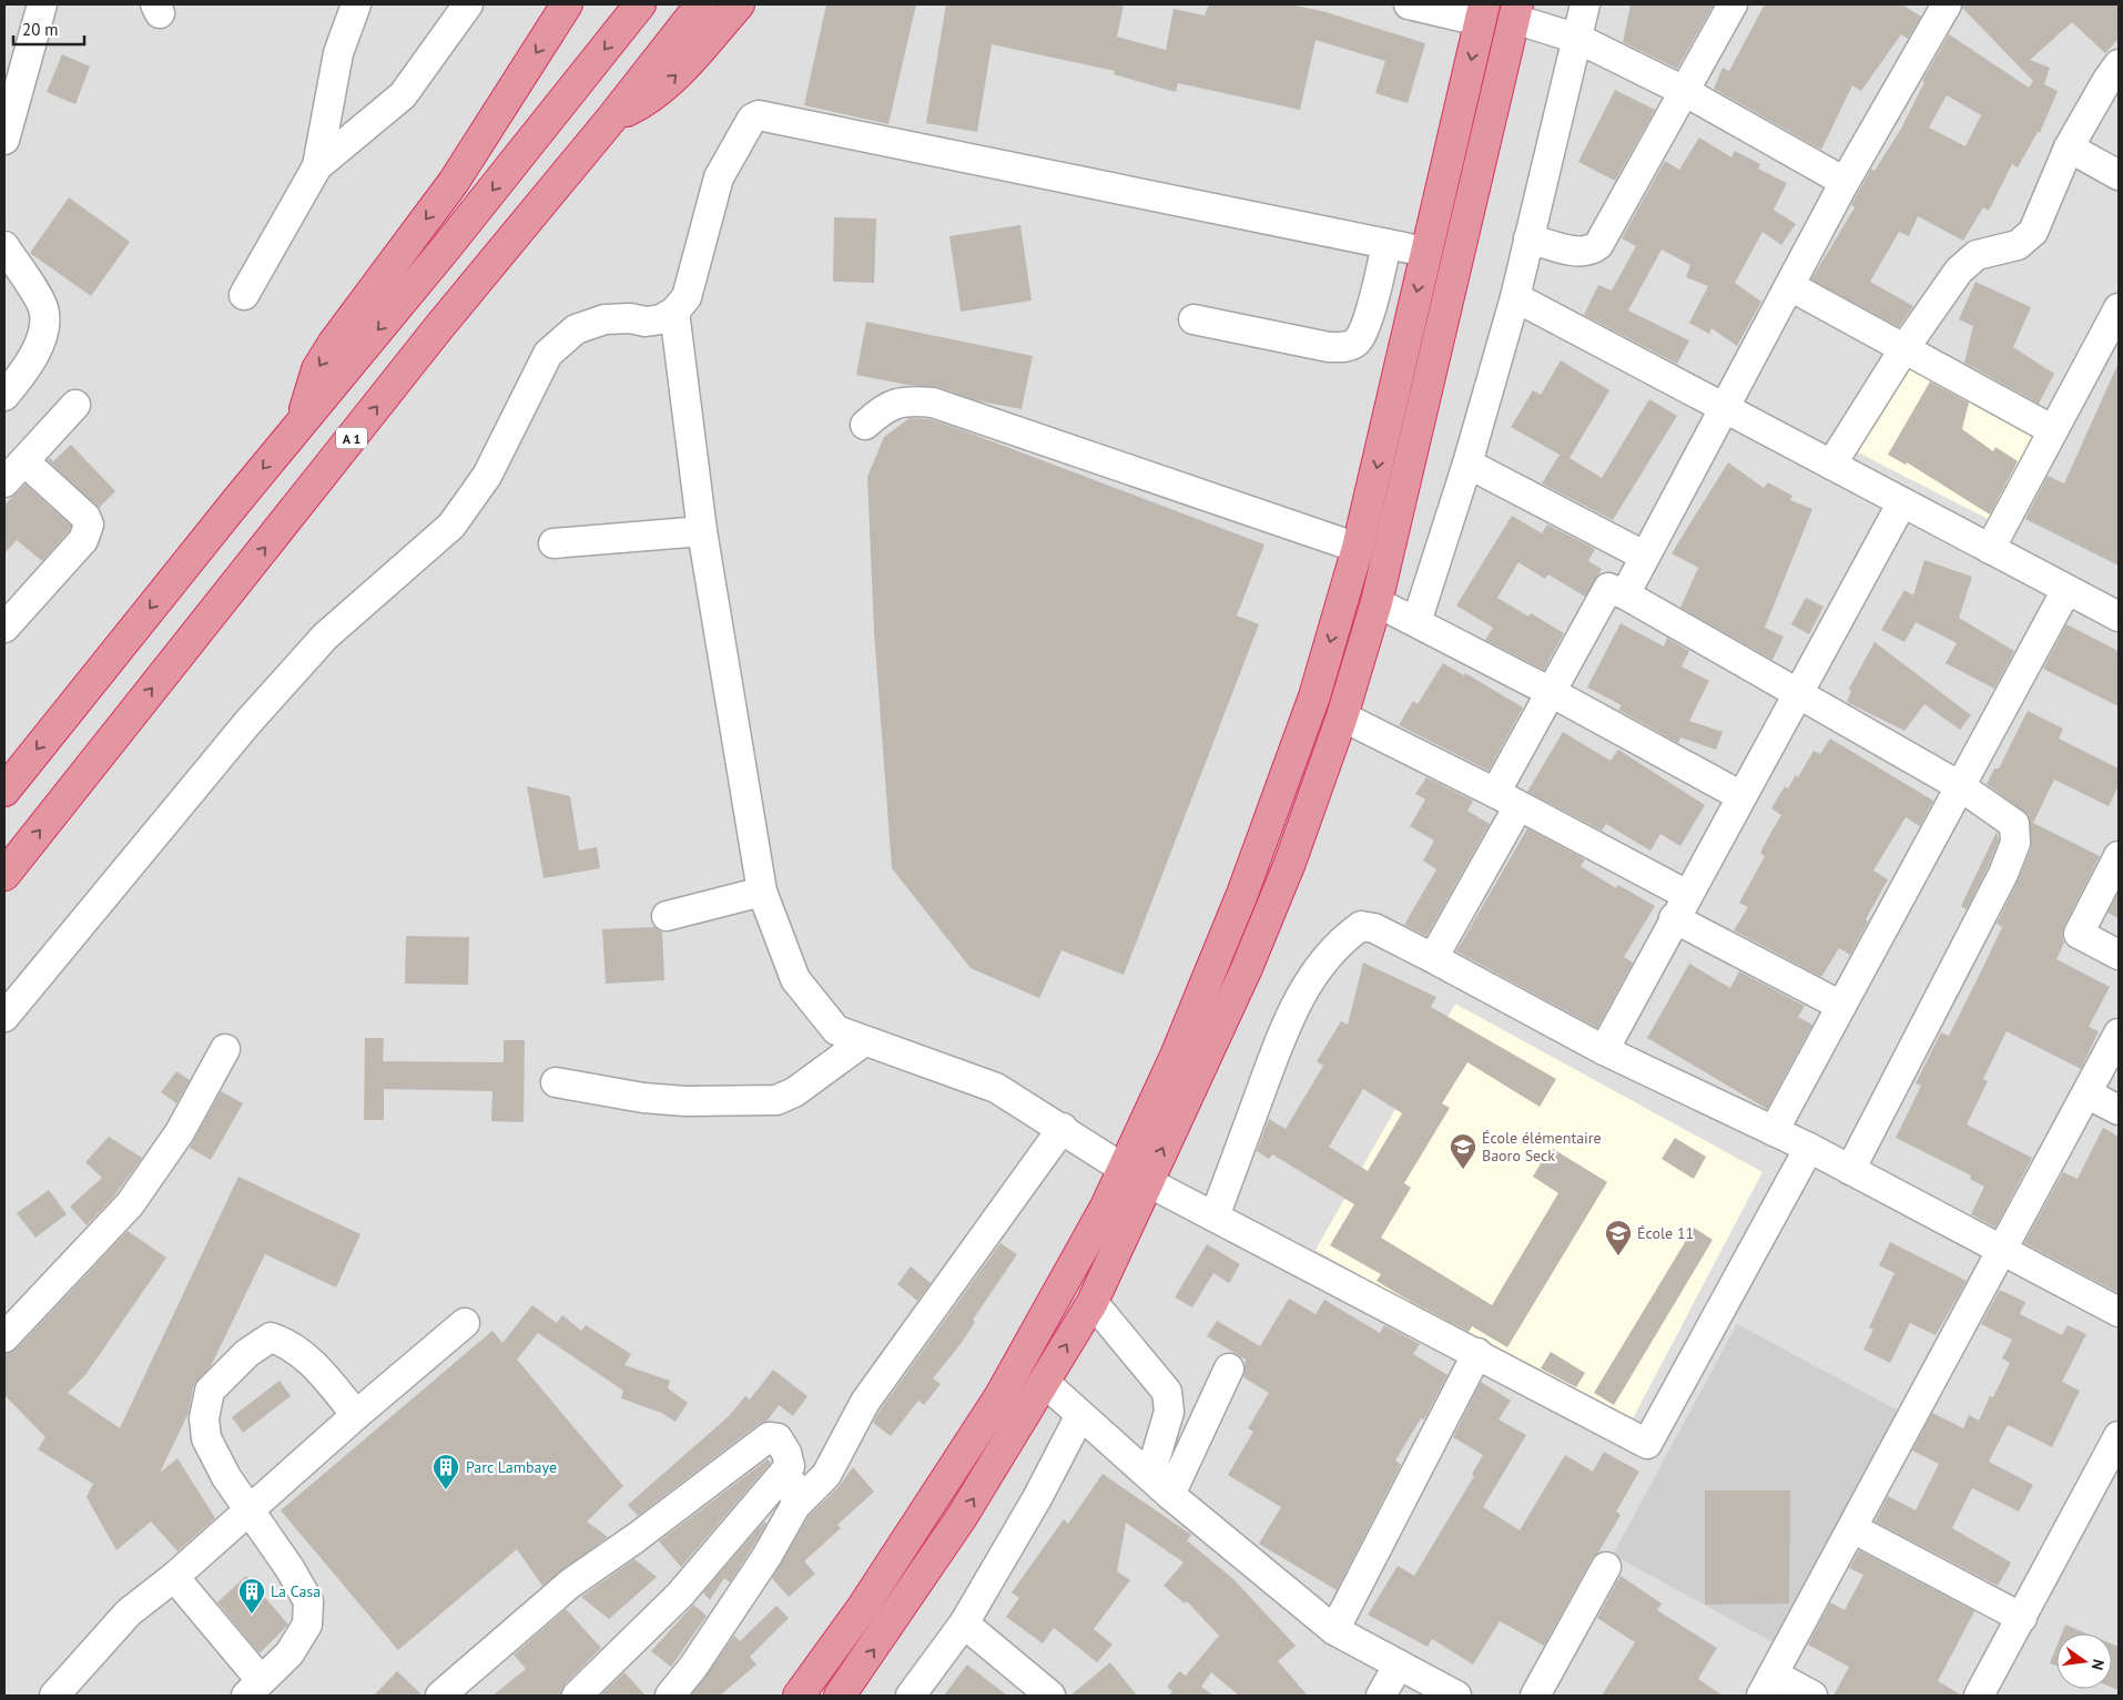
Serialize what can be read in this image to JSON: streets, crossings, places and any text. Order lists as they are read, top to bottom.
{
  "streets": {
    "highway": ["A 1"]
  },
  "places": {
    "school or university": ["École élémentaire Baoro Seck", "École 11"],
    "building": ["Parc Lambaye", "La Casa"]
  },
  "scale_bar": "20 m",
  "north": "right"
}
